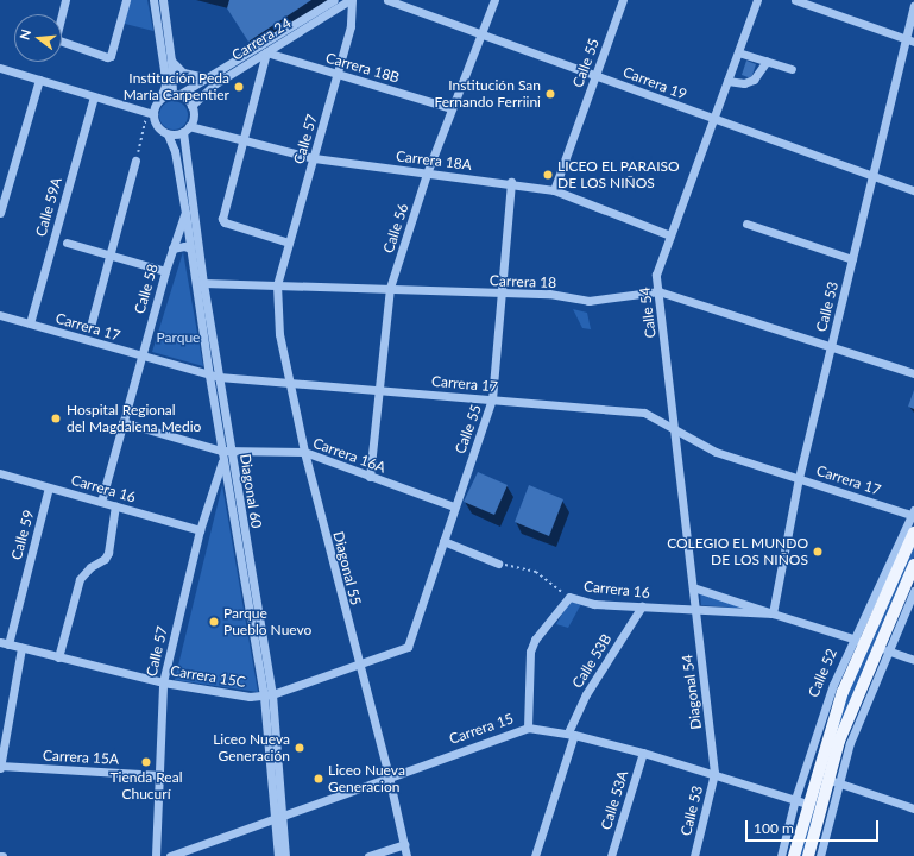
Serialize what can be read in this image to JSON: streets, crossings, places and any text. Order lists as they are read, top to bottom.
{
  "streets": {
    "main road": ["Calle 52"],
    "street": [
      "Carrera 24",
      "Calle 55",
      "Carrera 18B",
      "Carrera 19",
      "Calle 57",
      "Carrera 18A",
      "Calle 59A",
      "Calle 56",
      "Carrera 18",
      "Calle 58",
      "Calle 53",
      "Calle 54",
      "Carrera 17",
      "Carrera 16A",
      "Carrera 16",
      "Diagonal 60",
      "Calle 59",
      "Diagonal 55",
      "Calle 53B",
      "Carrera 15C",
      "Diagonal 54",
      "Carrera 15",
      "Carrera 15A",
      "Calle 53A"
    ]
  },
  "crossings": [
    ["Carrera 24", "Carrera 18B"],
    ["Carrera 24", "Calle 57"],
    ["Carrera 24", "Carrera 18A"],
    ["Carrera 24", "Diagonal 60"],
    ["Calle 55", "Carrera 19"],
    ["Calle 55", "Carrera 18A"],
    ["Calle 55", "Carrera 18"],
    ["Calle 55", "Carrera 17"],
    ["Calle 55", "Carrera 16A"],
    ["Calle 55", "Carrera 15C"],
    ["Carrera 18B", "Calle 57"],
    ["Carrera 18B", "Calle 56"],
    ["Carrera 19", "Calle 56"],
    ["Carrera 19", "Calle 53"],
    ["Carrera 19", "Calle 54"],
    ["Calle 57", "Carrera 18A"],
    ["Calle 57", "Carrera 18"],
    ["Calle 57", "Carrera 16A"],
    ["Calle 57", "Carrera 16"],
    ["Calle 57", "Diagonal 60"],
    ["Calle 57", "Diagonal 55"],
    ["Calle 57", "Carrera 15C"],
    ["Calle 57", "Carrera 15A"],
    ["Carrera 18A", "Calle 56"],
    ["Carrera 18A", "Calle 54"],
    ["Carrera 18A", "Diagonal 60"],
    ["Calle 59A", "Carrera 17"],
    ["Calle 56", "Carrera 18"],
    ["Calle 56", "Carrera 17"],
    ["Calle 56", "Carrera 16A"],
    ["Carrera 18", "Calle 53"],
    ["Carrera 18", "Calle 54"],
    ["Carrera 18", "Diagonal 60"],
    ["Carrera 18", "Diagonal 55"],
    ["Calle 58", "Carrera 17"],
    ["Calle 58", "Carrera 16A"],
    ["Calle 58", "Carrera 16"],
    ["Calle 58", "Diagonal 60"],
    ["Calle 53", "Carrera 17"],
    ["Calle 53", "Carrera 16"],
    ["Calle 53", "Diagonal 54"],
    ["Calle 53", "Carrera 15"],
    ["Calle 54", "Carrera 17"],
    ["Calle 54", "Carrera 16"],
    ["Calle 54", "Diagonal 54"],
    ["Carrera 17", "Diagonal 60"],
    ["Carrera 17", "Diagonal 55"],
    ["Carrera 17", "Calle 52"],
    ["Carrera 16A", "Diagonal 60"],
    ["Carrera 16A", "Diagonal 55"],
    ["Carrera 16", "Calle 59"],
    ["Carrera 16", "Calle 53B"],
    ["Carrera 16", "Calle 52"],
    ["Carrera 16", "Diagonal 54"],
    ["Diagonal 60", "Carrera 15C"],
    ["Diagonal 60", "Carrera 15"],
    ["Calle 59", "Carrera 15C"],
    ["Diagonal 55", "Carrera 15C"],
    ["Diagonal 55", "Carrera 15"],
    ["Calle 53B", "Carrera 15"],
    ["Calle 52", "Carrera 15"],
    ["Diagonal 54", "Carrera 15"],
    ["Carrera 15", "Calle 53A"]
  ],
  "parks": ["Parque"],
  "places": [
    "Institución Peda María Carpentier",
    "Institución San Fernando Ferriini",
    "LICEO EL PARAISO DE LOS NIÑOS",
    "Hospital Regional del Magdalena Medio",
    "COLEGIO EL MUNDO DE LOS NIÑOS",
    "Parque Pueblo Nuevo",
    "Liceo Nueva Generación",
    "Tienda Real Chucurí",
    "Liceo Nueva Generacion"
  ],
  "scale_bar": "100 m",
  "north": "left"
}
